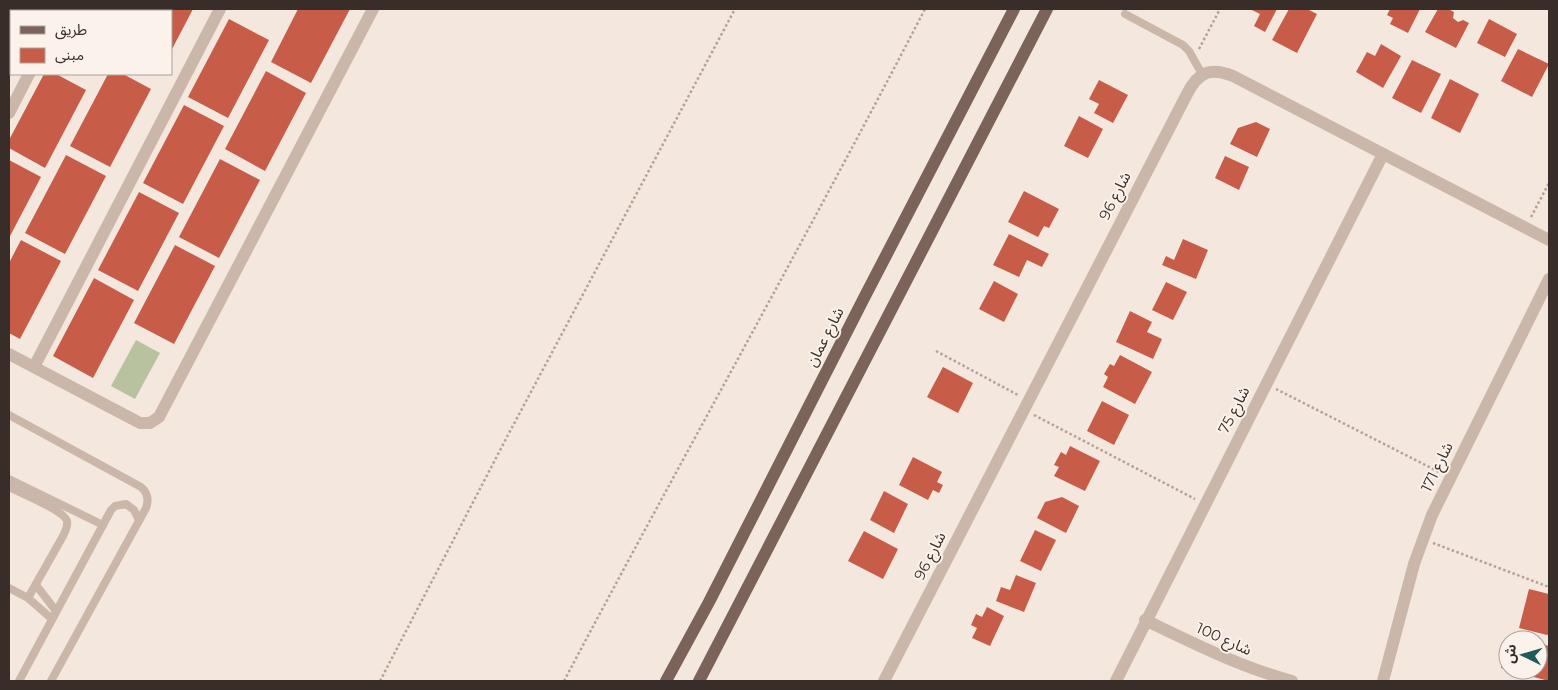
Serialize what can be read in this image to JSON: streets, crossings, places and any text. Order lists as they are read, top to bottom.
{
  "streets": {
    "main road": ["شارع عمان"],
    "street": [
      "شارع 96",
      "شارع 75",
      "شارع 171",
      "شارع 100"
    ]
  },
  "crossings": [
    ["شارع 75", "شارع 100"]
  ],
  "legend": ["طريق", "مبنى"],
  "north": "left"
}
